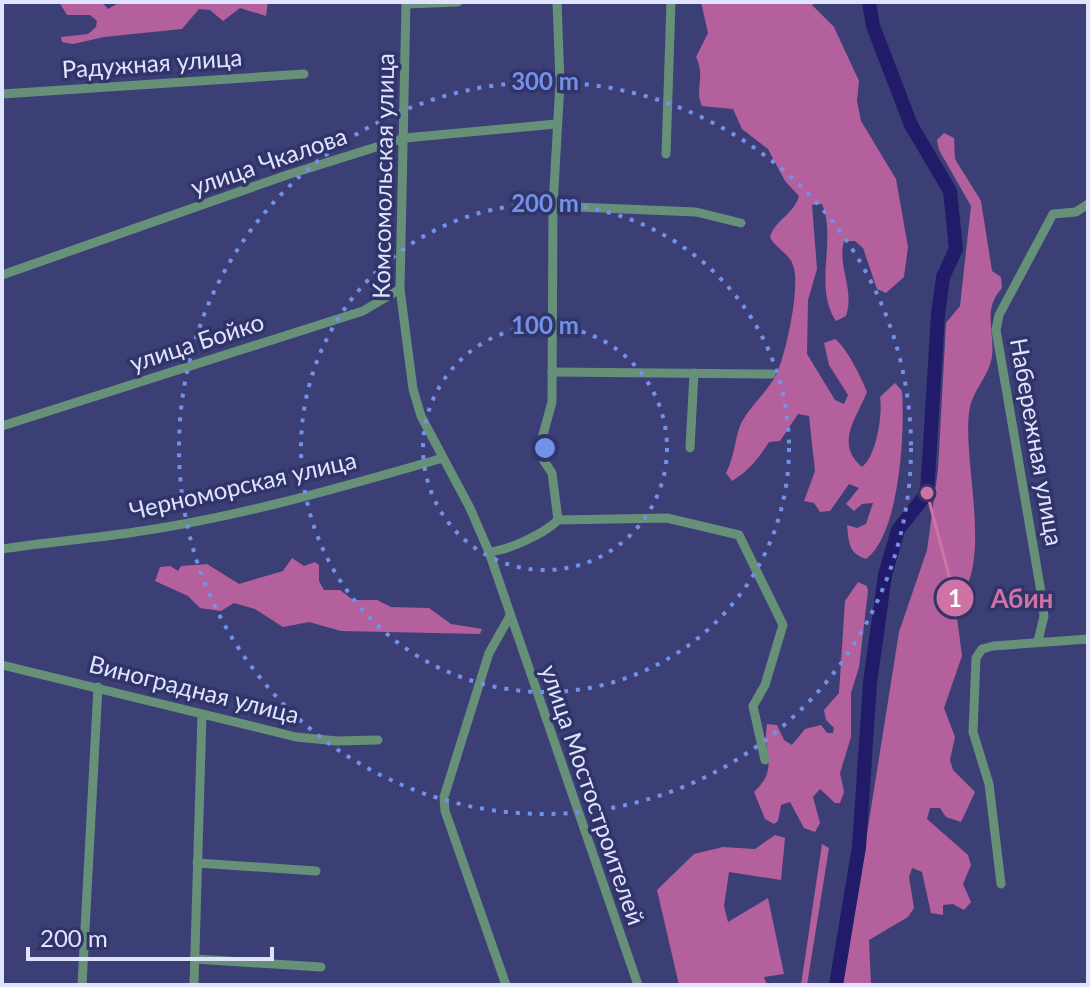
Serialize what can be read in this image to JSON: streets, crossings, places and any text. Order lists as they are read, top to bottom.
{
  "streets": {
    "street": [
      "Радужная улица",
      "улица Чкалова",
      "Комсомольская улица",
      "улица Бойко",
      "Набережная улица",
      "Черноморская улица",
      "Виноградная улица",
      "улица Мостостроителей"
    ]
  },
  "crossings": [
    ["улица Чкалова", "Комсомольская улица"],
    ["Комсомольская улица", "улица Бойко"],
    ["Комсомольская улица", "Черноморская улица"],
    ["Комсомольская улица", "улица Мостостроителей"]
  ],
  "places": ["Абин"],
  "scale_bar": "200 m",
  "rings": ["300 m", "200 m", "100 m"]
}
